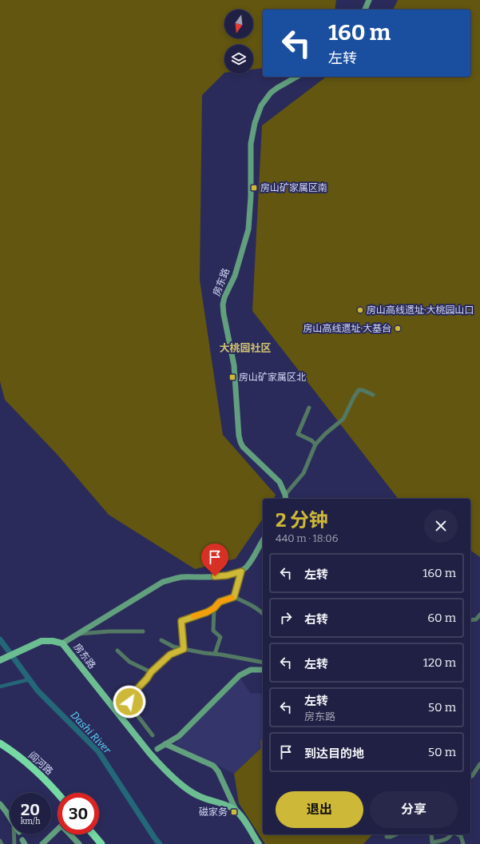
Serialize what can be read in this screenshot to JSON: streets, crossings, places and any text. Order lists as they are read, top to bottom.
{
  "streets": {
    "highway": ["阎河路"],
    "main road": ["房东路"]
  },
  "districts": ["大桃园社区"],
  "water": ["Dashi River"],
  "places": {
    "transit": ["房山矿家属区南", "房山矿家属区北", "磁家务"],
    "other": ["房山高线遗址·大桃园山口", "房山高线遗址·大基台"]
  },
  "north": "bottom",
  "page": {
    "turn": ["160 m", "左转"],
    "heading": ["2 分钟", "440 m · 18:06"],
    "list": [
      {
        "name": "左转",
        "value": "160 m"
      },
      {
        "name": "右转",
        "value": "60 m"
      },
      {
        "name": "左转",
        "value": "120 m"
      },
      {
        "name": "左转",
        "note": "房东路",
        "value": "50 m"
      },
      {
        "name": "到达目的地",
        "value": "50 m"
      }
    ],
    "buttons": ["退出", "分享"],
    "speed": "20 km/h",
    "limit": "30"
  }
}
